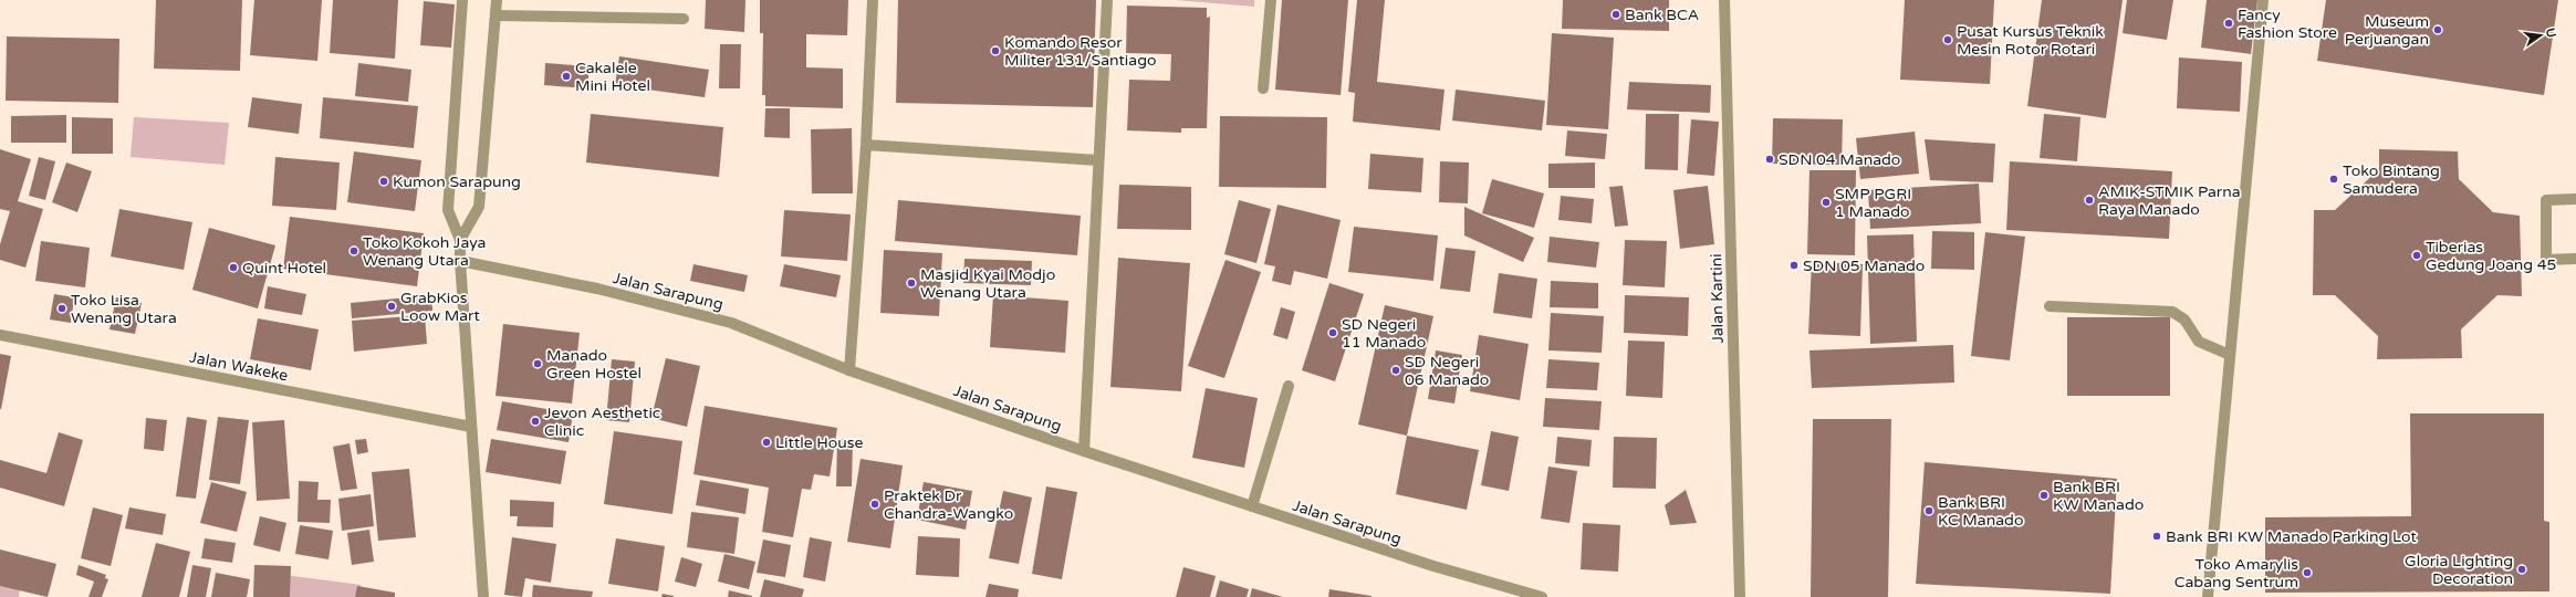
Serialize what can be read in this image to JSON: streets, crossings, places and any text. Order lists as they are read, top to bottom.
{
  "streets": {
    "street": ["Jalan Sarapung", "Jalan Kartini", "Jalan Wakeke"]
  },
  "places": [
    "Bank BCA",
    "Fancy Fashion Store",
    "Museum Perjuangan",
    "Pusat Kursus Teknik Mesin Rotor Rotari",
    "Komando Resor Militer 131/Santiago",
    "Cakalele Mini Hotel",
    "SDN 04 Manado",
    "Toko Bintang Samudera",
    "Kumon Sarapung",
    "AMIK-STMIK Parna Raya Manado",
    "SMP PGRI 1 Manado",
    "Toko Kokoh Jaya Wenang Utara",
    "Tiberias Gedung Joang 45",
    "SDN 05 Manado",
    "Quint Hotel",
    "Masjid Kyai Modjo Wenang Utara",
    "GrabKios Loow Mart",
    "Toko Lisa Wenang Utara",
    "SD Negeri 11 Manado",
    "Manado Green Hostel",
    "SD Negeri 06 Manado",
    "Jevon Aesthetic Clinic",
    "Little House",
    "Bank BRI KW Manado",
    "Praktek Dr Chandra-Wangko",
    "Bank BRI KC Manado",
    "Bank BRI KW Manado Parking Lot",
    "Gloria Lighting Decoration",
    "Toko Amarylis Cabang Sentrum"
  ],
  "north": "right"
}
